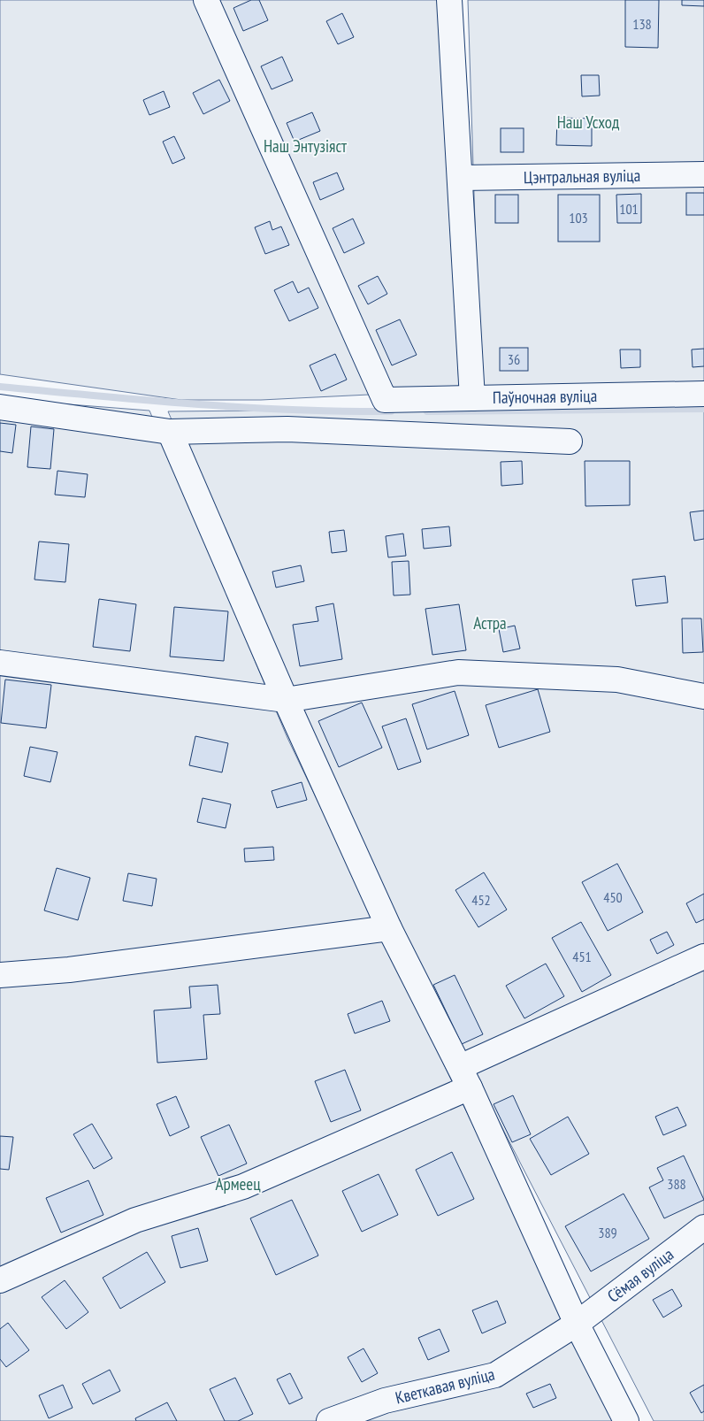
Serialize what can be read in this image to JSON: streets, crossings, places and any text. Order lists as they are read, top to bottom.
{
  "streets": {
    "lane": [
      "Цэнтральная вуліца",
      "Паўночная вуліца",
      "Сёмая вуліца",
      "Кветкавая вуліца"
    ]
  },
  "crossings": [
    ["Сёмая вуліца", "Кветкавая вуліца"]
  ],
  "parks": [
    "Наш Усход",
    "Наш Энтузіяст",
    "Астра",
    "Армеец"
  ],
  "house_numbers": [
    "138",
    "101",
    "103",
    "36",
    "450",
    "452",
    "451",
    "388",
    "389"
  ]
}
